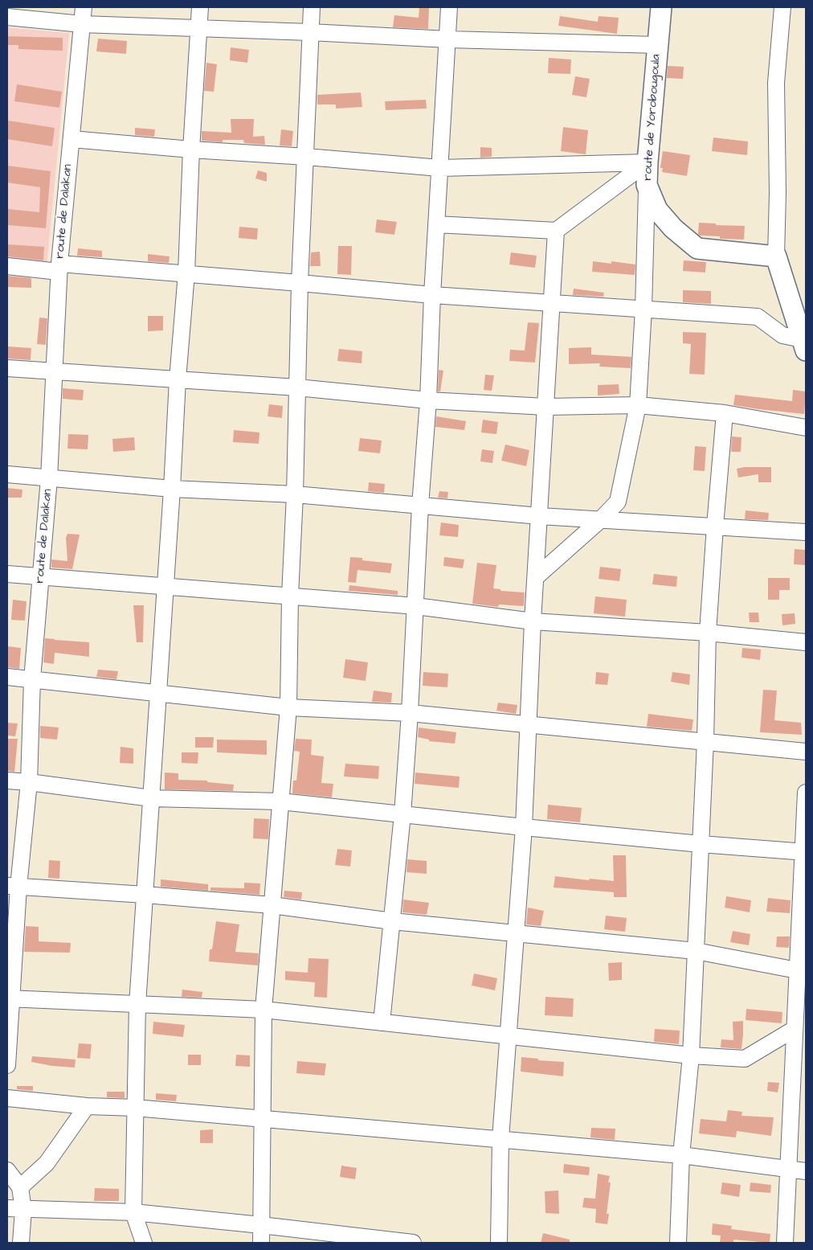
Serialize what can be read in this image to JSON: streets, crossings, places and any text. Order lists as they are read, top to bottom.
{
  "streets": {
    "main road": ["route de Yorobougoula"],
    "street": ["route de Dalakan"]
  }
}
